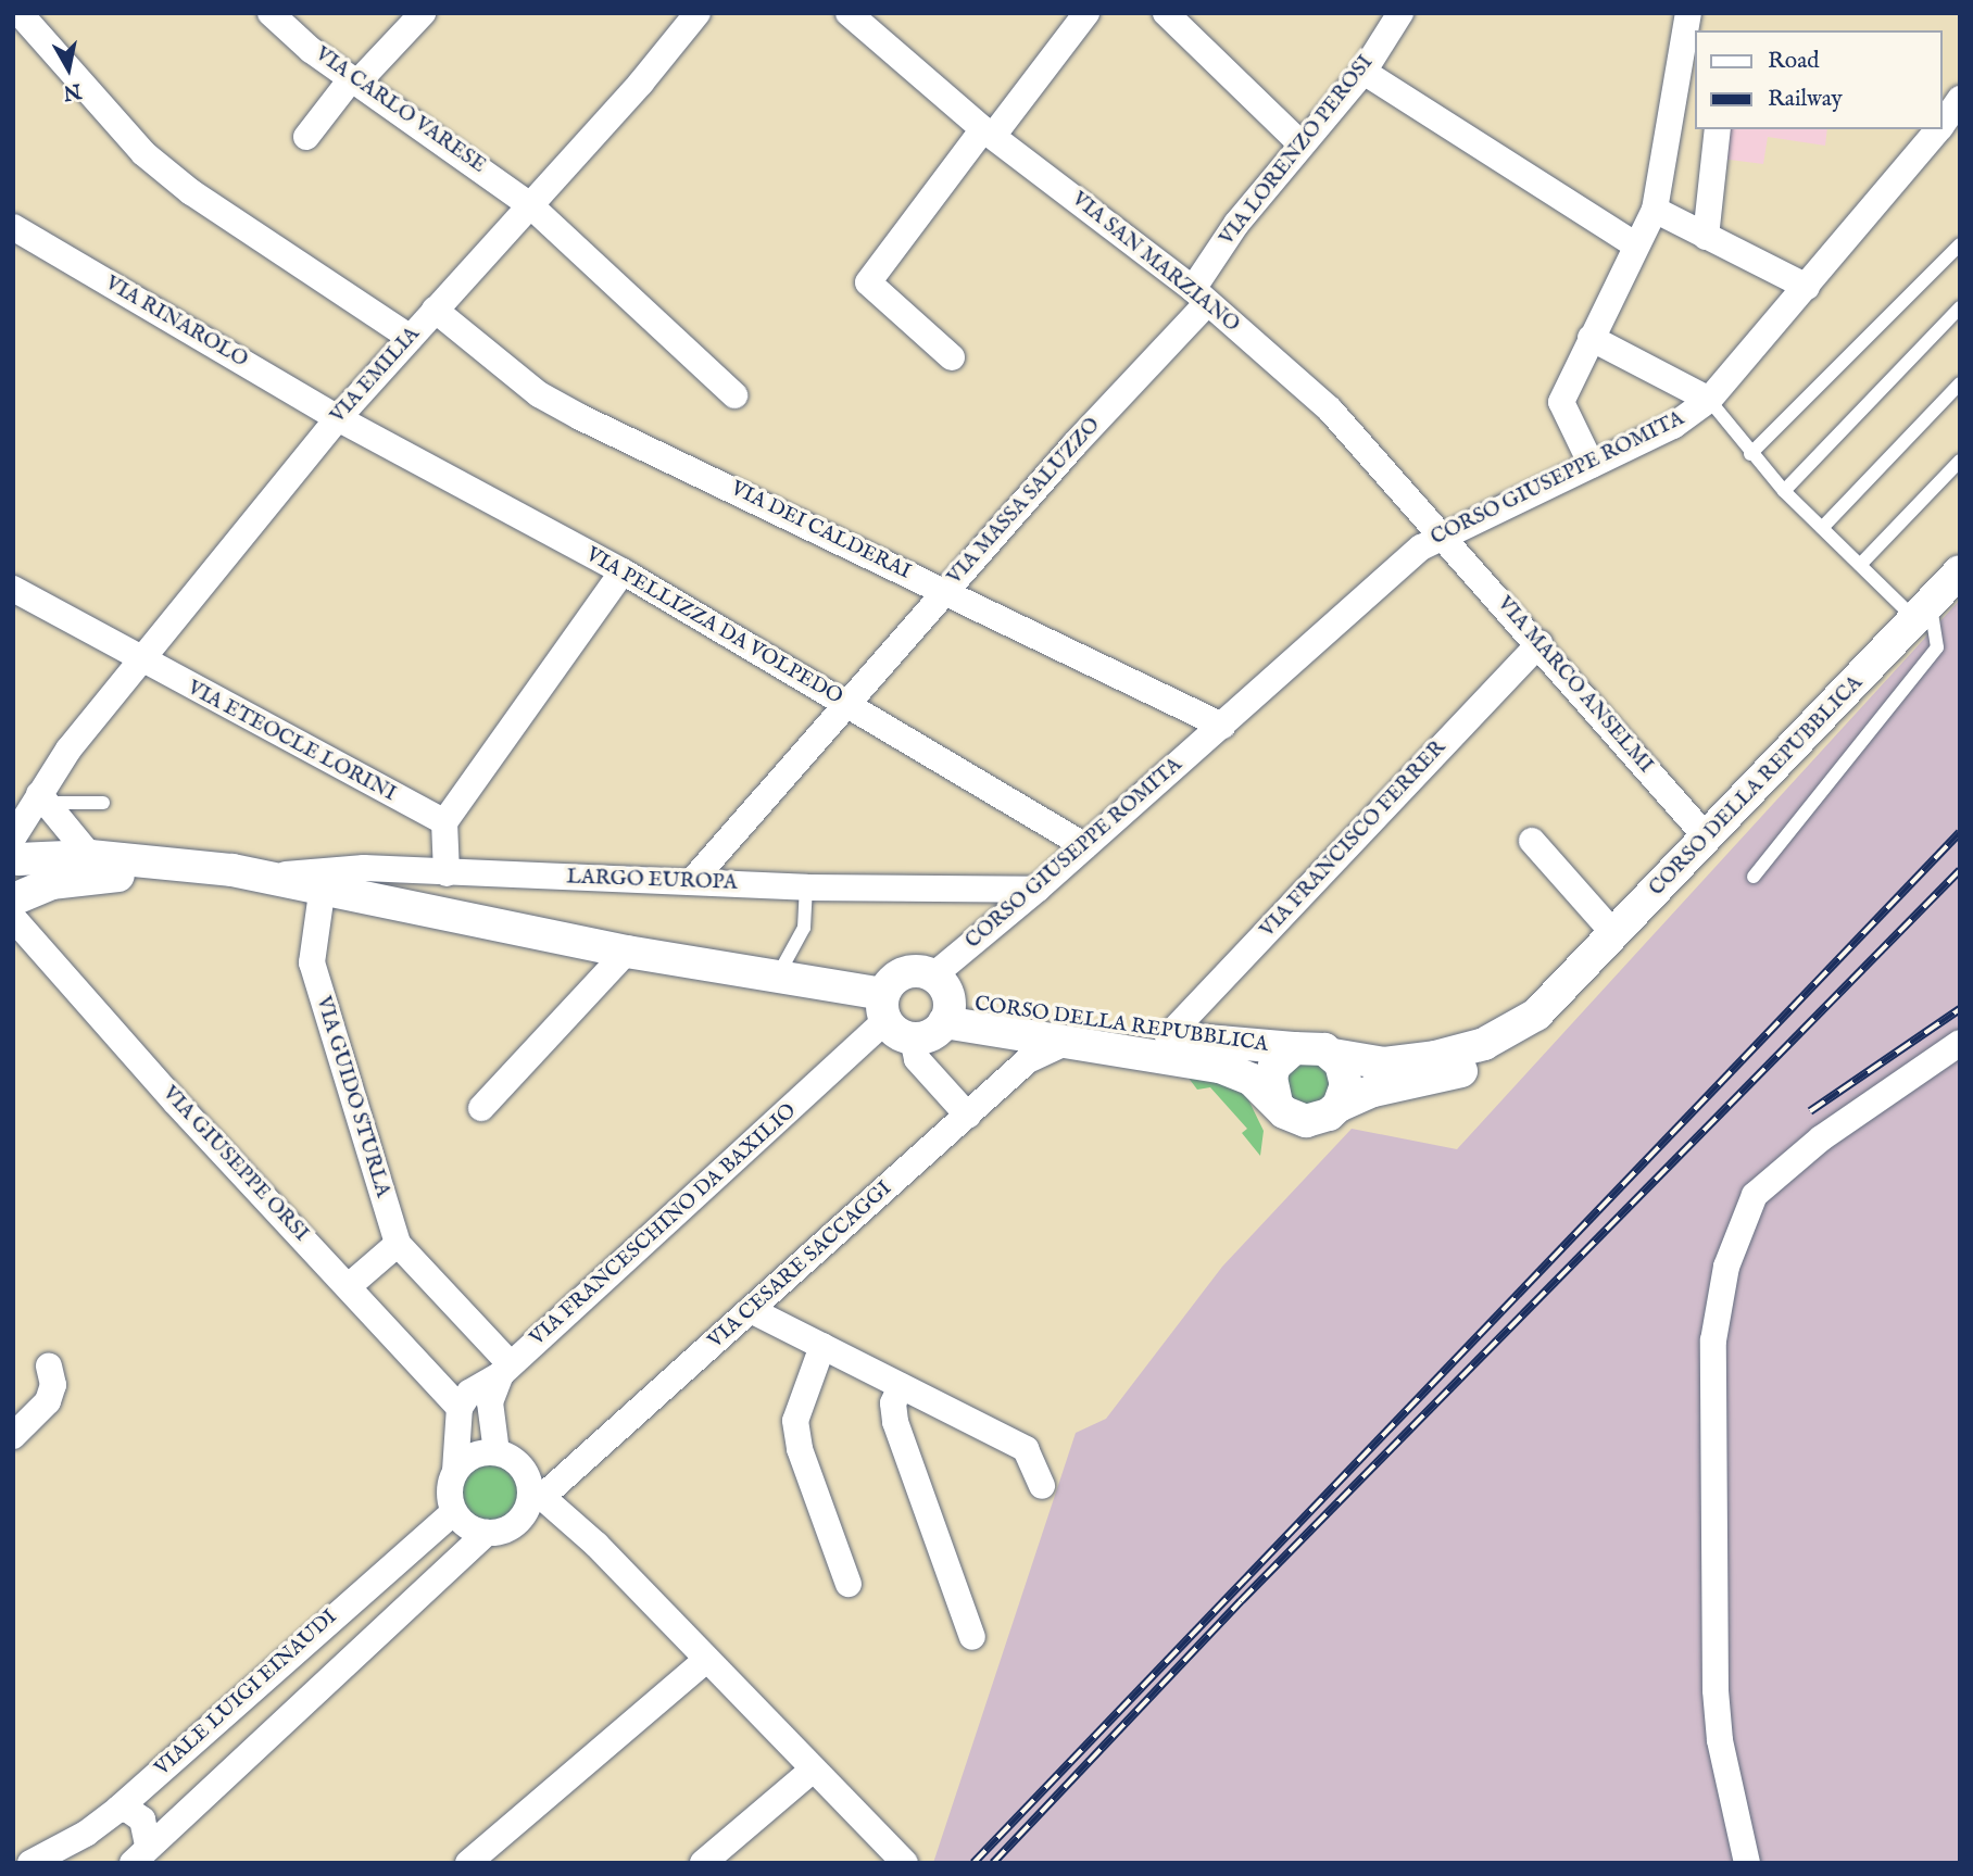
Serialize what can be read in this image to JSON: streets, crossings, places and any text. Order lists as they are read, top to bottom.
{
  "streets": {
    "street": [
      "VIA CARLO VARESE",
      "VIA LORENZO PEROSI",
      "VIA SAN MARZIANO",
      "VIA RINAROLO",
      "VIA EMILIA",
      "CORSO GIUSEPPE ROMITA",
      "VIA MASSA SALUZZO",
      "VIA DEI CALDERAI",
      "VIA PELLIZZA DA VOLPEDO",
      "VIA MARCO ANSELMI",
      "VIA ETEOCLE LORINI",
      "CORSO DELLA REPUBBLICA",
      "VIA FRANCISCO FERRER",
      "LARGO EUROPA",
      "VIA GUIDO STURLA",
      "VIA GIUSEPPE ORSI",
      "VIA FRANCESCHINO DA BAXILIO",
      "VIA CESARE SACCAGGI",
      "VIALE LUIGI EINAUDI"
    ]
  },
  "crossings": [
    ["VIA CARLO VARESE", "VIA EMILIA"],
    ["VIA LORENZO PEROSI", "VIA SAN MARZIANO"],
    ["VIA LORENZO PEROSI", "VIA MASSA SALUZZO"],
    ["VIA SAN MARZIANO", "CORSO GIUSEPPE ROMITA"],
    ["VIA SAN MARZIANO", "VIA MASSA SALUZZO"],
    ["VIA SAN MARZIANO", "VIA MARCO ANSELMI"],
    ["VIA RINAROLO", "VIA EMILIA"],
    ["VIA RINAROLO", "VIA PELLIZZA DA VOLPEDO"],
    ["VIA EMILIA", "VIA DEI CALDERAI"],
    ["VIA EMILIA", "VIA PELLIZZA DA VOLPEDO"],
    ["VIA EMILIA", "VIA ETEOCLE LORINI"],
    ["VIA EMILIA", "LARGO EUROPA"],
    ["CORSO GIUSEPPE ROMITA", "VIA DEI CALDERAI"],
    ["CORSO GIUSEPPE ROMITA", "VIA PELLIZZA DA VOLPEDO"],
    ["CORSO GIUSEPPE ROMITA", "VIA MARCO ANSELMI"],
    ["CORSO GIUSEPPE ROMITA", "CORSO DELLA REPUBBLICA"],
    ["CORSO GIUSEPPE ROMITA", "LARGO EUROPA"],
    ["VIA MASSA SALUZZO", "VIA DEI CALDERAI"],
    ["VIA MASSA SALUZZO", "VIA PELLIZZA DA VOLPEDO"],
    ["VIA MASSA SALUZZO", "LARGO EUROPA"],
    ["VIA MARCO ANSELMI", "CORSO DELLA REPUBBLICA"],
    ["VIA MARCO ANSELMI", "VIA FRANCISCO FERRER"],
    ["CORSO DELLA REPUBBLICA", "VIA FRANCISCO FERRER"],
    ["CORSO DELLA REPUBBLICA", "VIA CESARE SACCAGGI"],
    ["LARGO EUROPA", "VIA GUIDO STURLA"],
    ["LARGO EUROPA", "VIA GIUSEPPE ORSI"],
    ["LARGO EUROPA", "VIA FRANCESCHINO DA BAXILIO"],
    ["VIA GIUSEPPE ORSI", "VIA FRANCESCHINO DA BAXILIO"],
    ["VIA CESARE SACCAGGI", "VIALE LUIGI EINAUDI"]
  ],
  "legend": ["Road", "Railway"],
  "north": "bottom"
}
